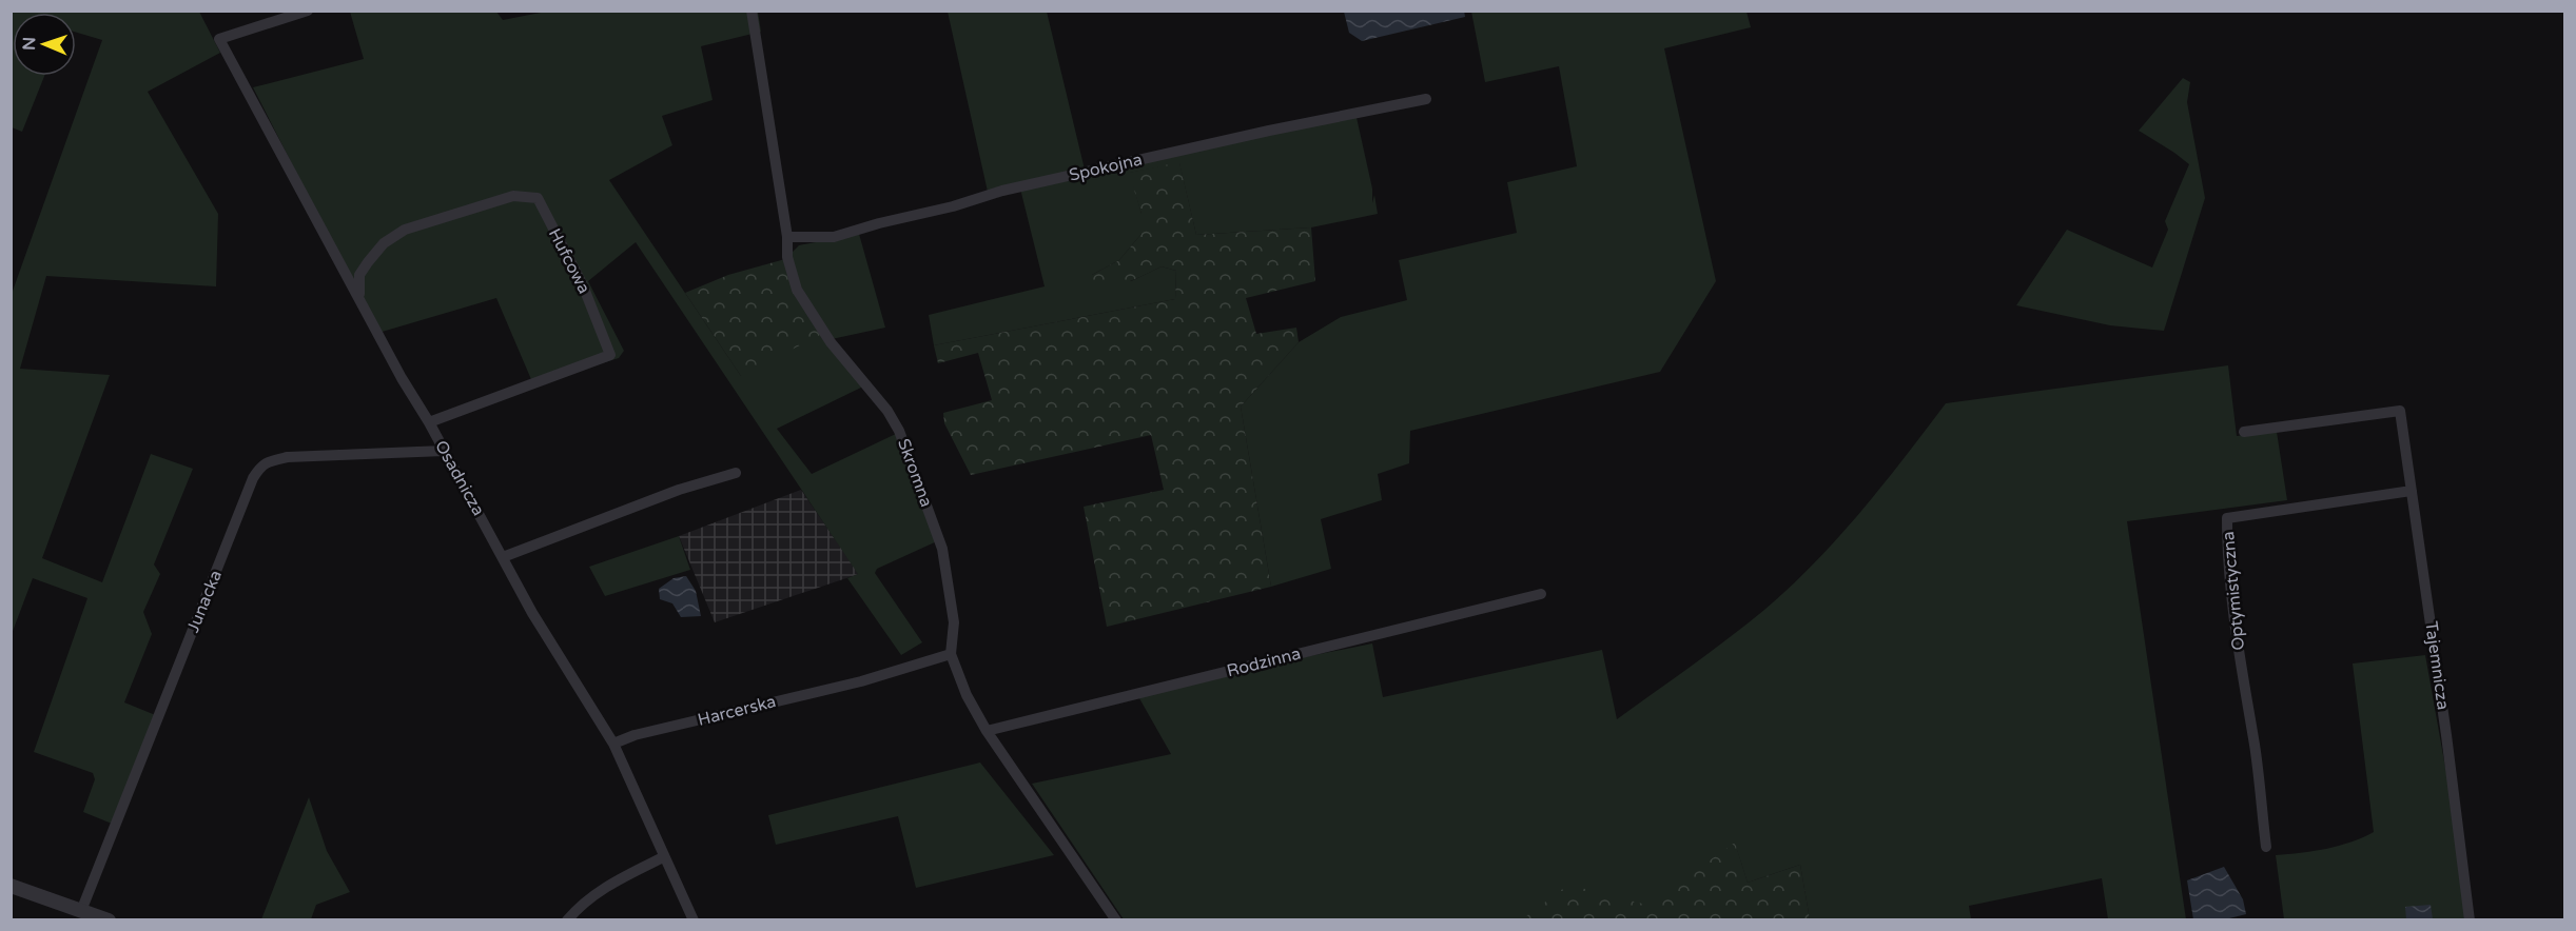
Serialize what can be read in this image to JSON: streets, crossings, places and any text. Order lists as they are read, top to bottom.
{
  "streets": {
    "street": [
      "Spokojna",
      "Hufcowa",
      "Skromna",
      "Osadnicza",
      "Optymistyczna",
      "Junacka",
      "Rodzinna",
      "Tajemnicza",
      "Harcerska"
    ]
  },
  "crossings": [
    ["Spokojna", "Skromna"],
    ["Hufcowa", "Osadnicza"],
    ["Skromna", "Rodzinna"],
    ["Skromna", "Harcerska"],
    ["Osadnicza", "Junacka"],
    ["Osadnicza", "Harcerska"],
    ["Optymistyczna", "Tajemnicza"]
  ],
  "north": "left"
}
